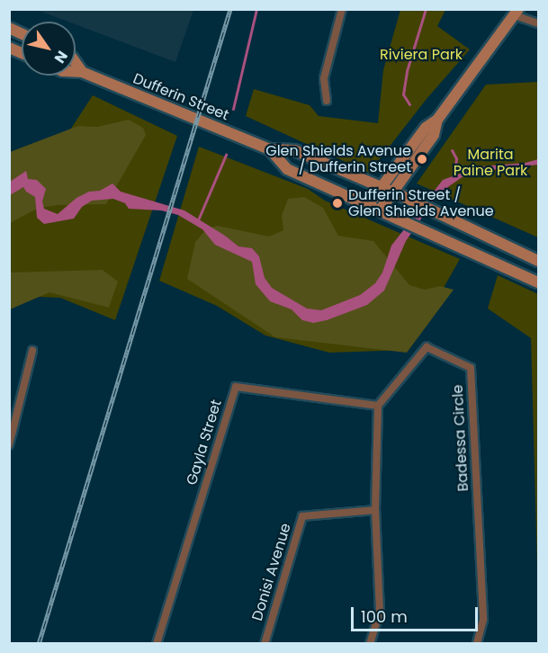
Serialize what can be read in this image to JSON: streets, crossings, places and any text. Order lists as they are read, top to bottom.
{
  "streets": {
    "main road": ["Dufferin Street"],
    "street": ["Badessa Circle", "Gayla Street", "Donisi Avenue"]
  },
  "crossings": [
    ["Badessa Circle", "Gayla Street"]
  ],
  "parks": ["Riviera Park", "Marita Paine Park"],
  "places": ["Glen Shields Avenue / Dufferin Street", "Dufferin Street / Glen Shields Avenue"],
  "scale_bar": "100 m",
  "north": "bottom right"
}
